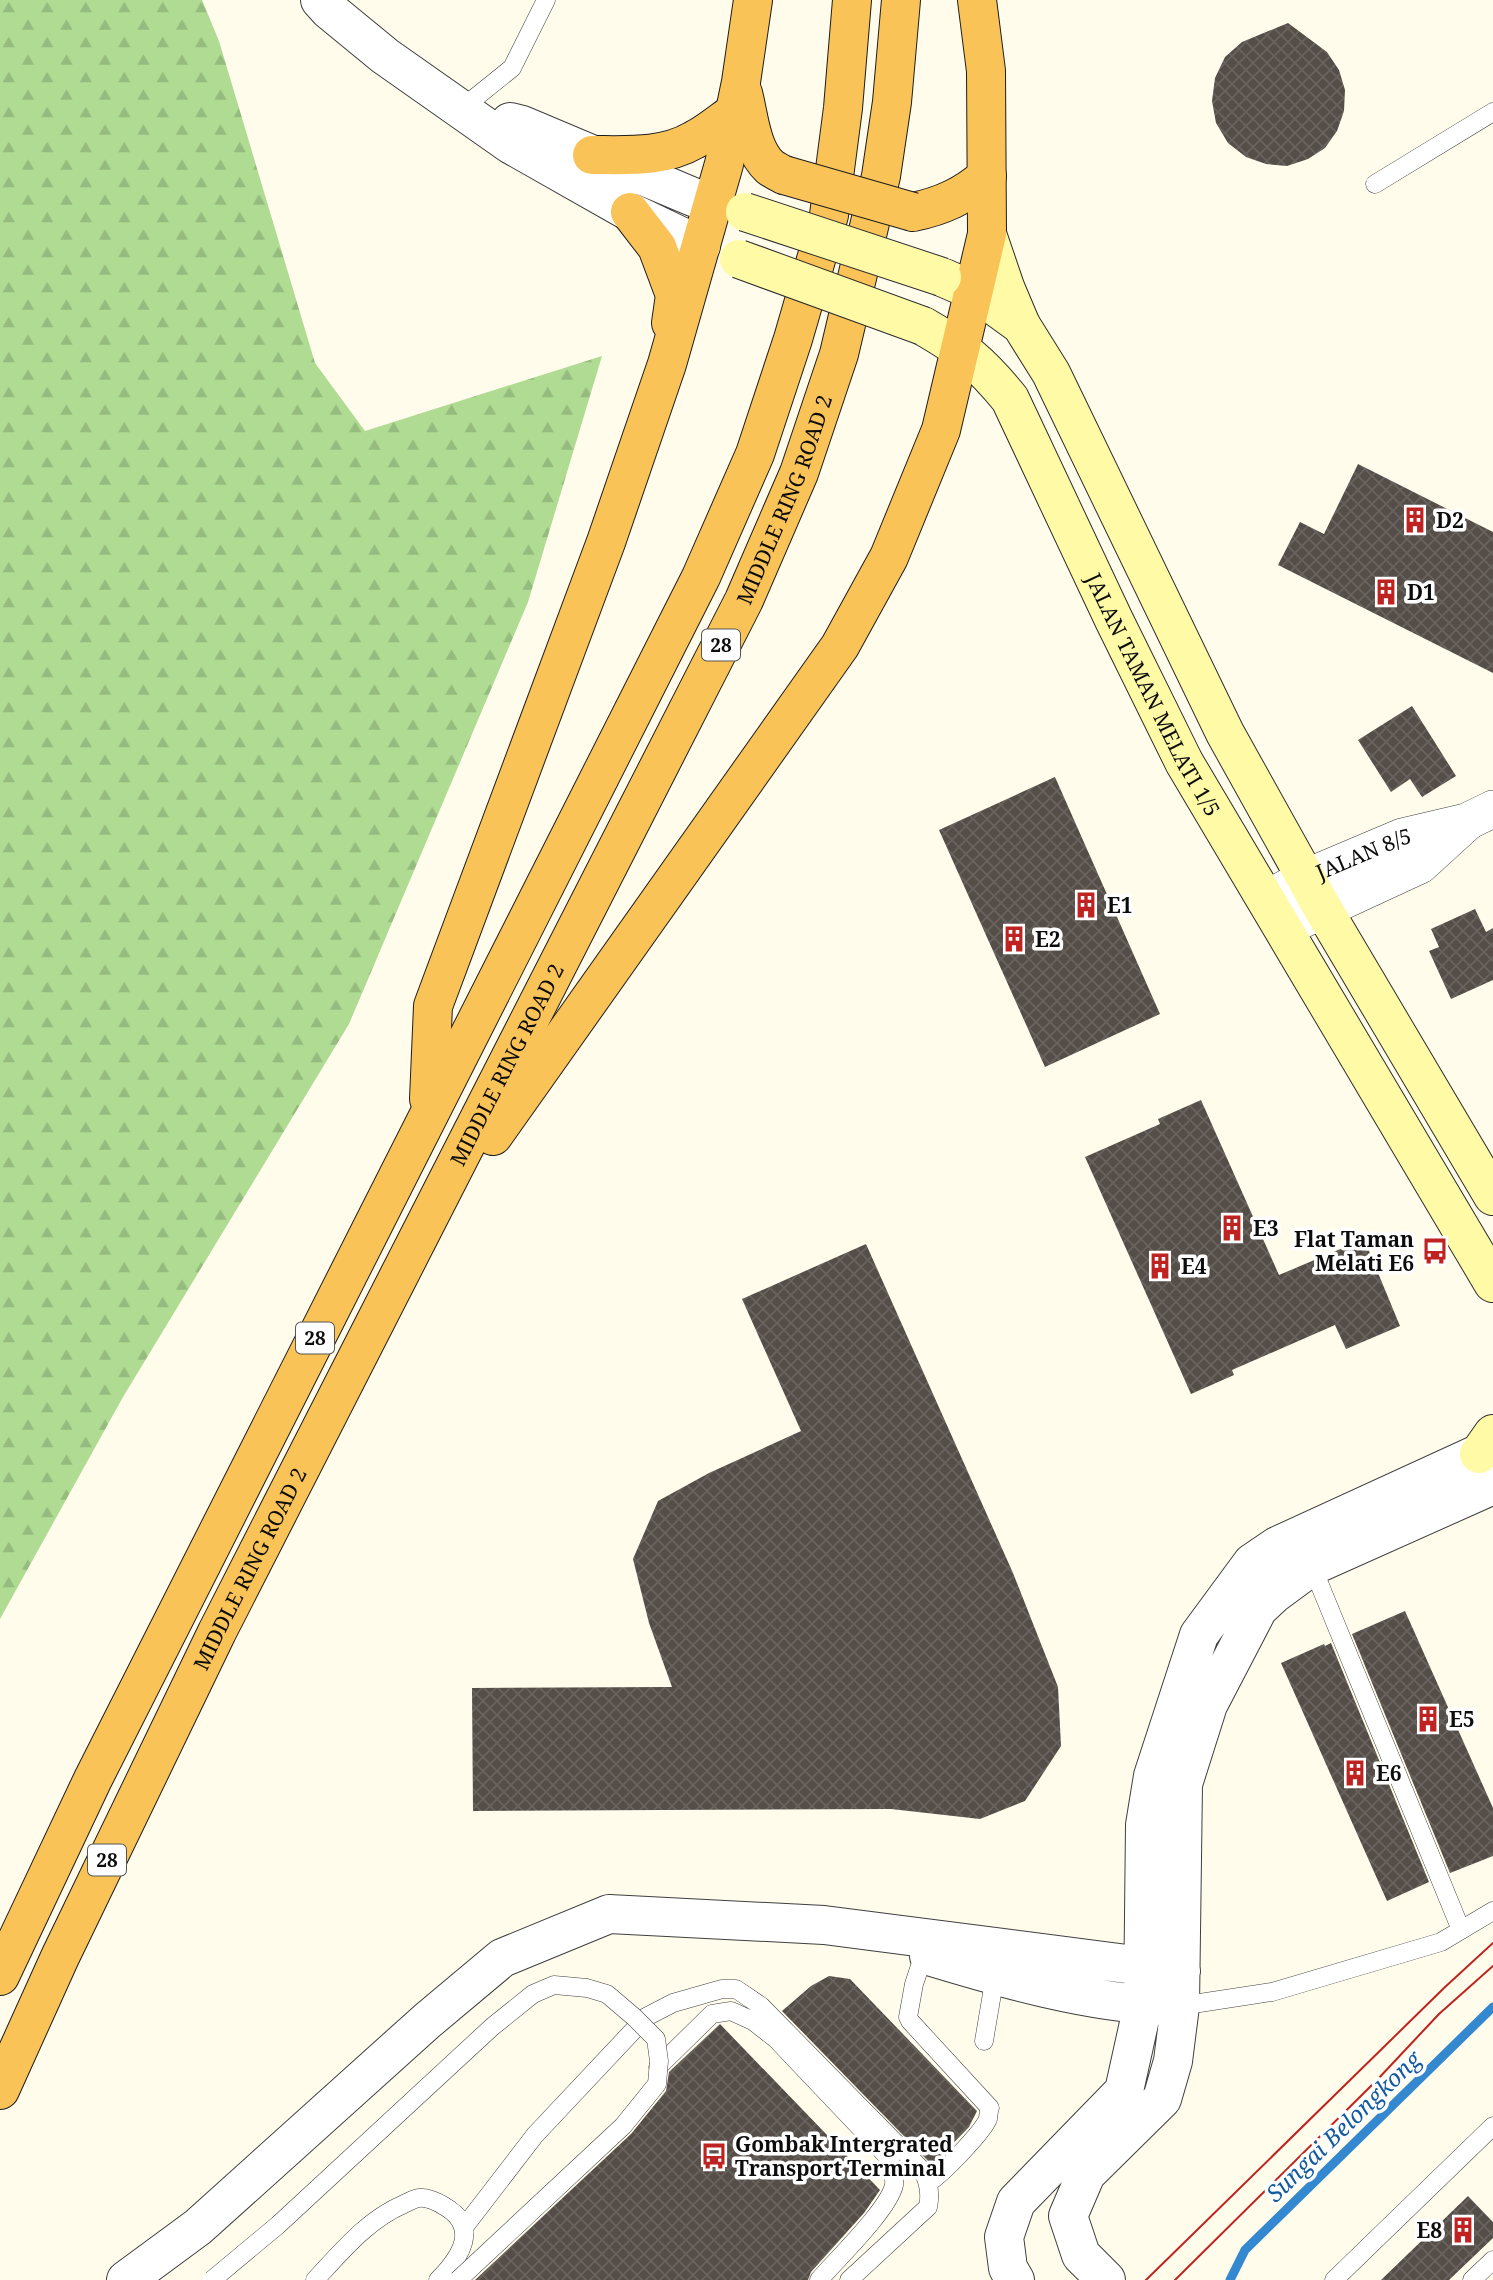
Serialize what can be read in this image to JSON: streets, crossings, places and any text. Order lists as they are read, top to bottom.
{
  "streets": {
    "highway": ["MIDDLE RING ROAD 2", "28"],
    "main road": ["JALAN TAMAN MELATI 1/5"],
    "street": ["JALAN 8/5"]
  },
  "crossings": [
    ["JALAN TAMAN MELATI 1/5", "JALAN 8/5"]
  ],
  "water": ["Sungai Belongkong"],
  "places": {
    "building": [
      "D2",
      "D1",
      "E1",
      "E2",
      "E3",
      "E4",
      "E5",
      "E6",
      "E8"
    ],
    "bus stop": ["Flat Taman Melati E6", "Gombak Intergrated Transport Terminal"]
  }
}
